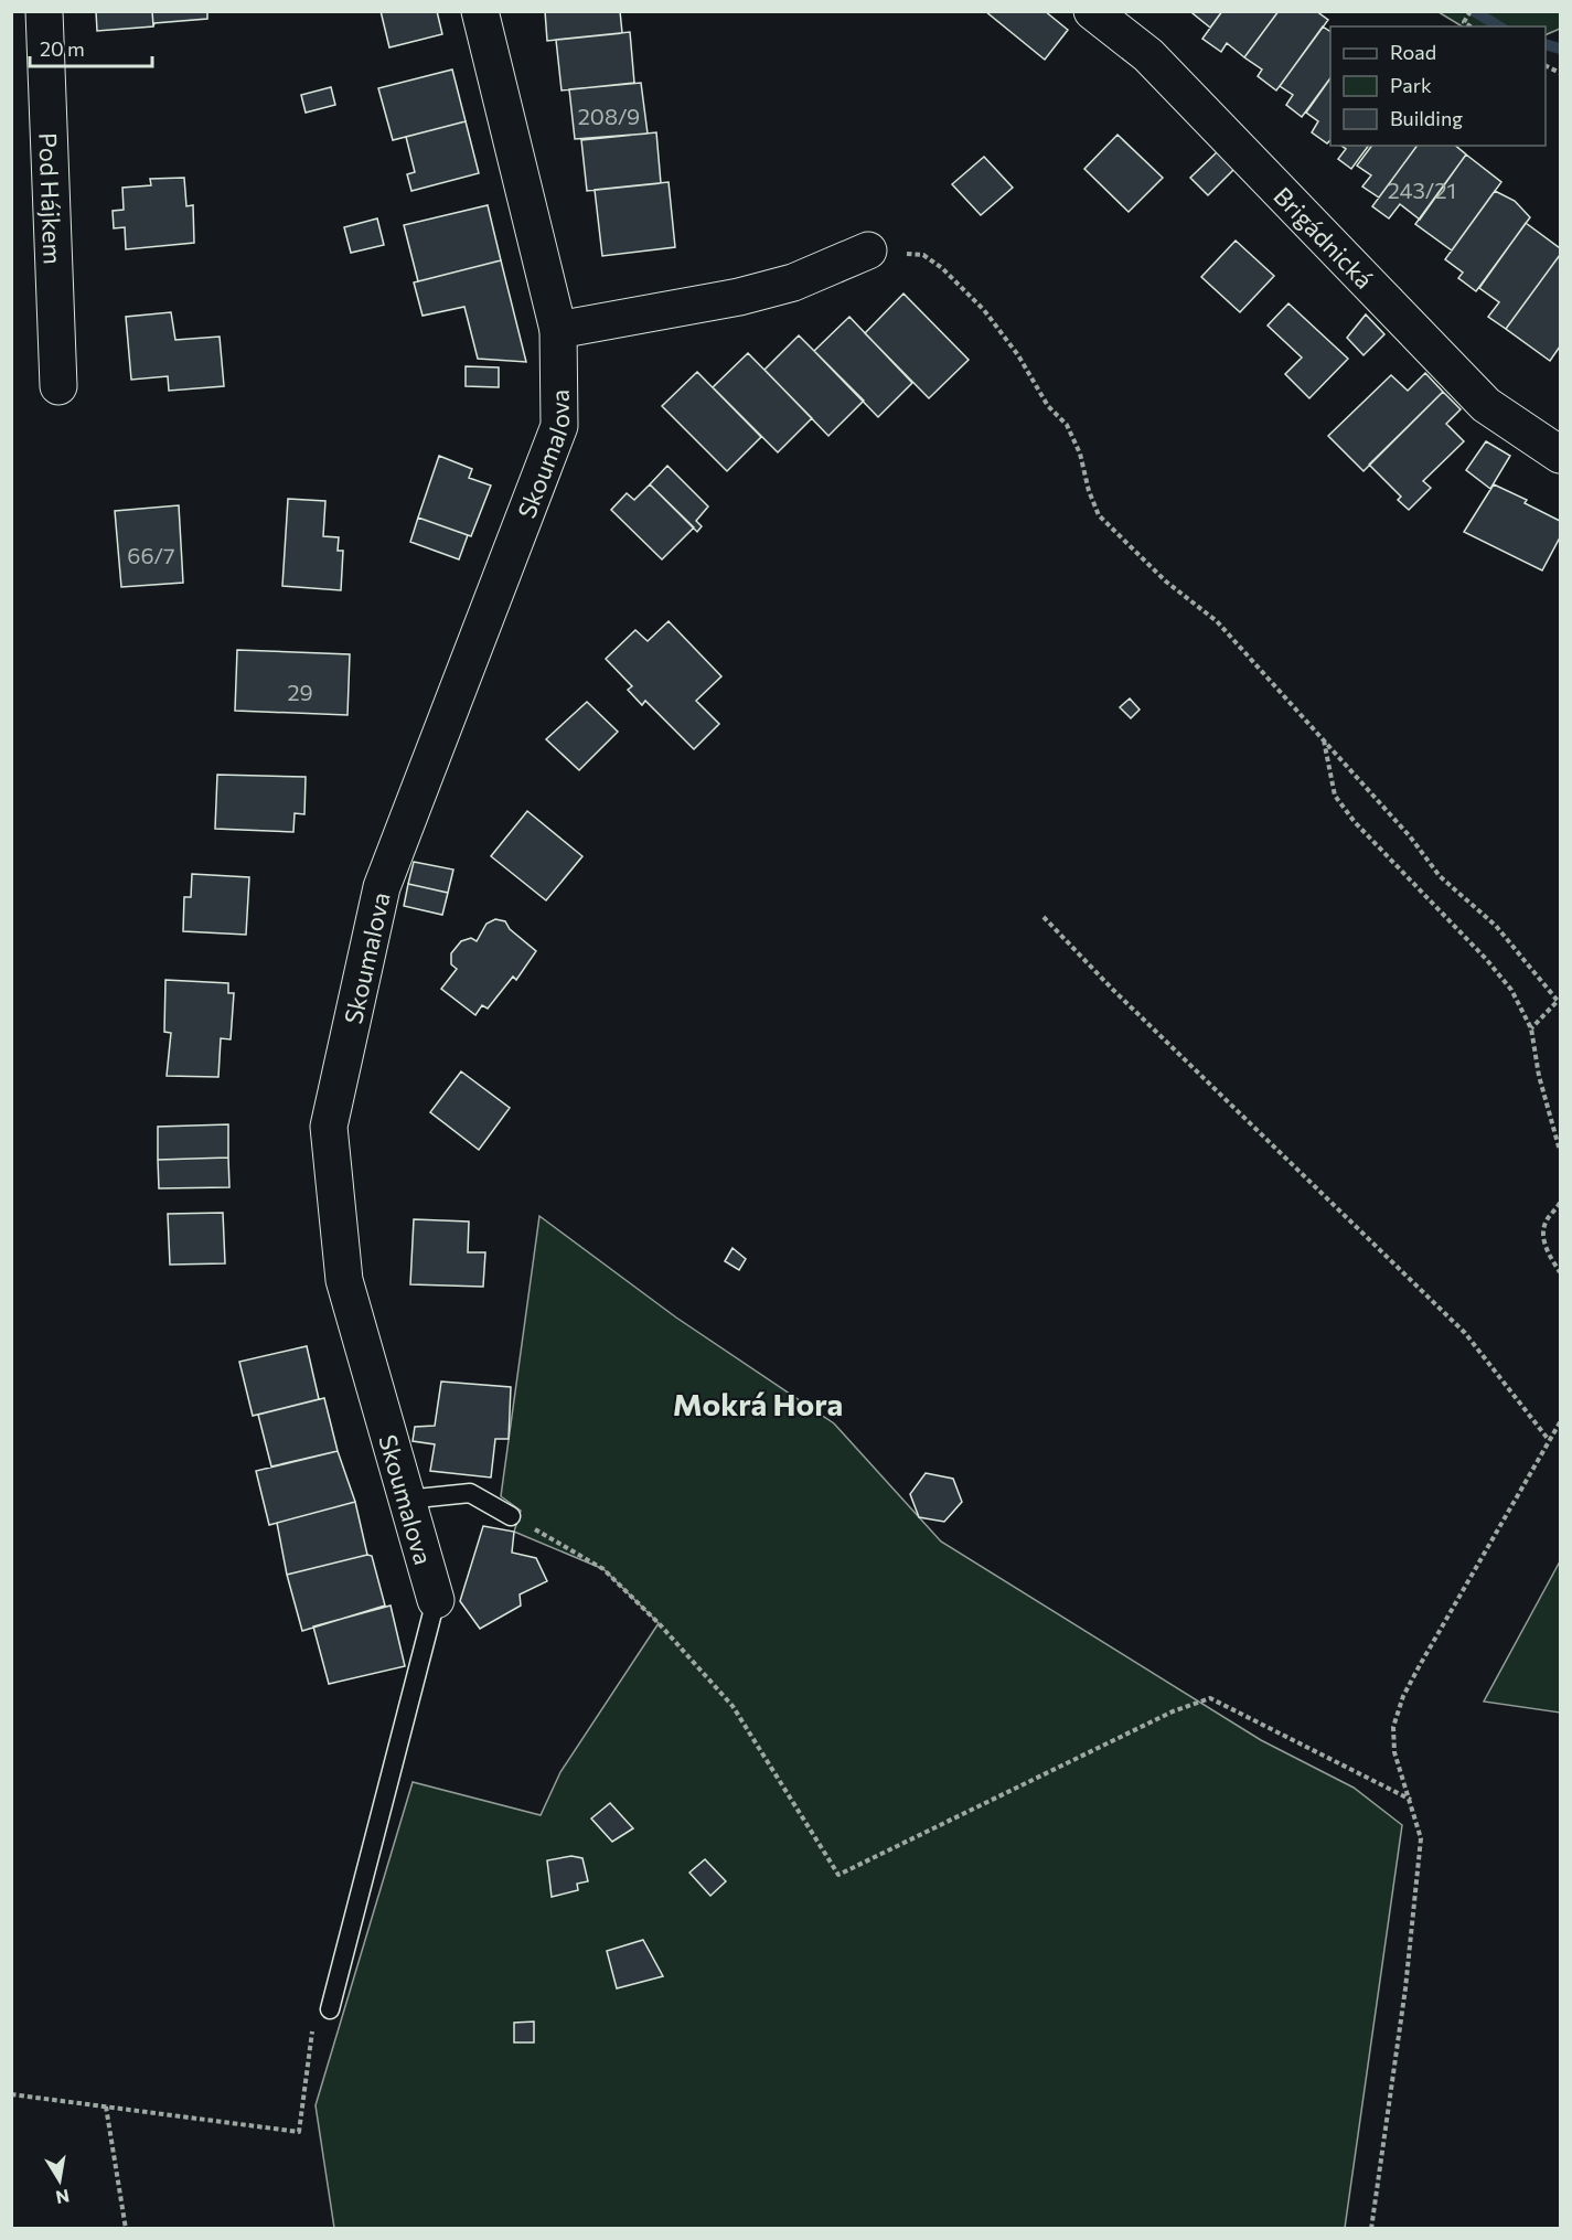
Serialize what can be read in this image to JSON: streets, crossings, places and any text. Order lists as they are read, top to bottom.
{
  "streets": {
    "street": ["Pod Hájkem", "Brigádnická", "Skoumalova"]
  },
  "districts": ["Mokrá Hora"],
  "house_numbers": [
    "208/9",
    "243/21",
    "66/7",
    "29"
  ],
  "legend": ["Road", "Park", "Building"],
  "scale_bar": "20 m",
  "north": "bottom"
}
